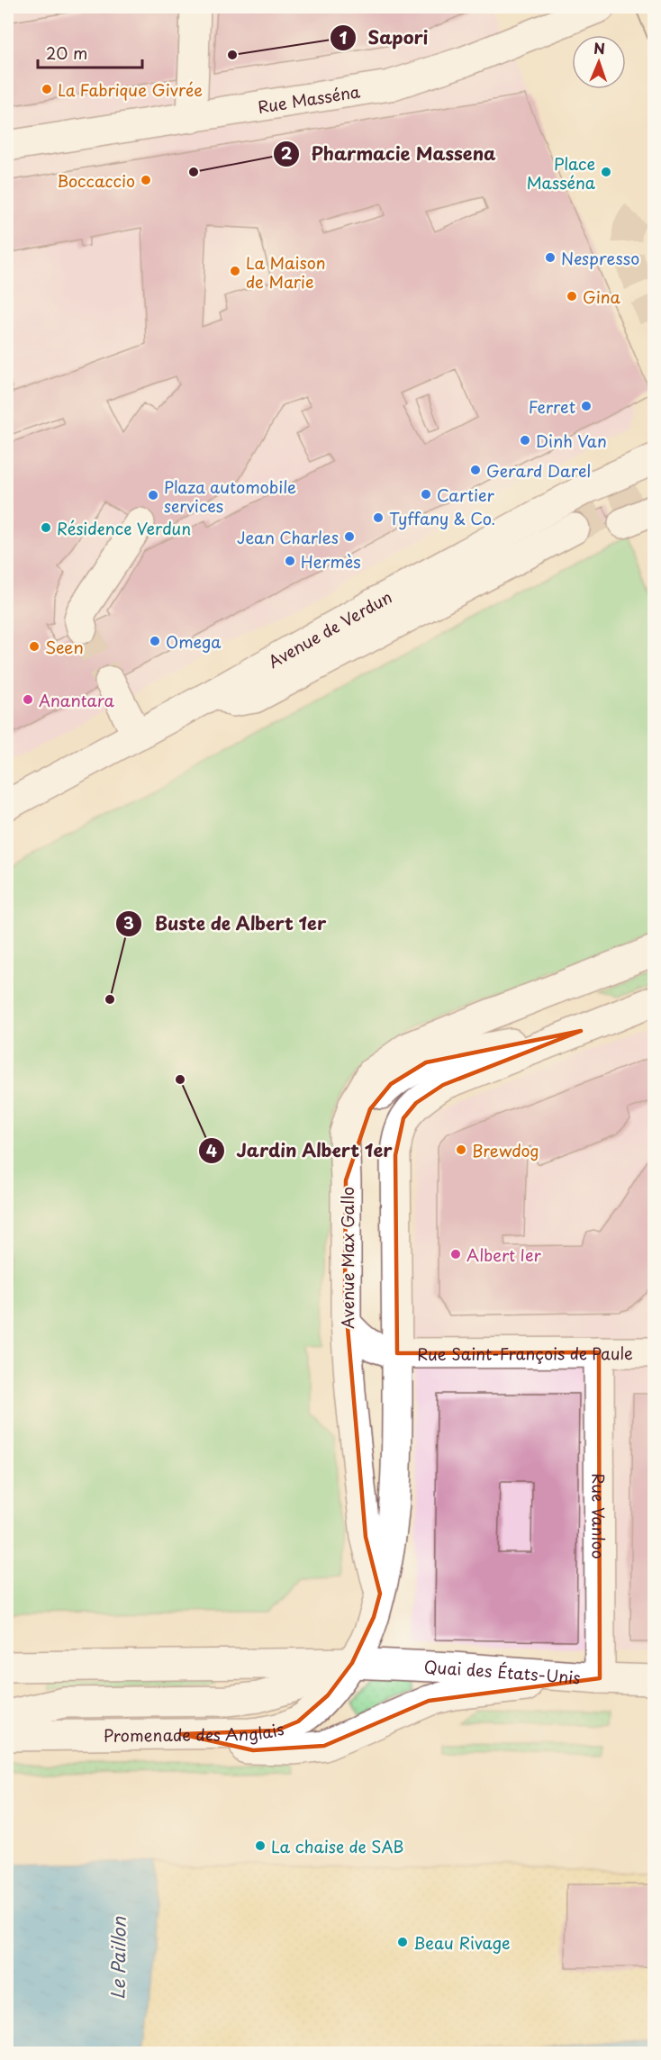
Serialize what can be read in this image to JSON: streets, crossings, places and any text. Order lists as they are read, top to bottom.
{
  "streets": {
    "main road": [
      "Rue Masséna",
      "Avenue de Verdun",
      "Avenue Max Gallo",
      "Rue Saint-François de Paule",
      "Rue Vanloo",
      "Quai des États-Unis",
      "Promenade des Anglais"
    ]
  },
  "crossings": [
    ["Avenue Max Gallo", "Rue Saint-François de Paule"],
    ["Rue Saint-François de Paule", "Rue Vanloo"],
    ["Rue Vanloo", "Quai des États-Unis"],
    ["Quai des États-Unis", "Promenade des Anglais"]
  ],
  "water": ["Le Paillon"],
  "places": [
    "Sapori",
    "La Fabrique Givrée",
    "Pharmacie Massena",
    "Place Masséna",
    "Boccaccio",
    "Nespresso",
    "La Maison de Marie",
    "Gina",
    "Ferret",
    "Dinh Van",
    "Gerard Darel",
    "Cartier",
    "Plaza automobile services",
    "Tyffany & Co.",
    "Résidence Verdun",
    "Jean Charles",
    "Hermès",
    "Omega",
    "Seen",
    "Anantara",
    "Buste de Albert 1er",
    "Jardin Albert 1er",
    "Brewdog",
    "Albert Ier",
    "La chaise de SAB",
    "Beau Rivage"
  ],
  "scale_bar": "20 m",
  "north": "top"
}
